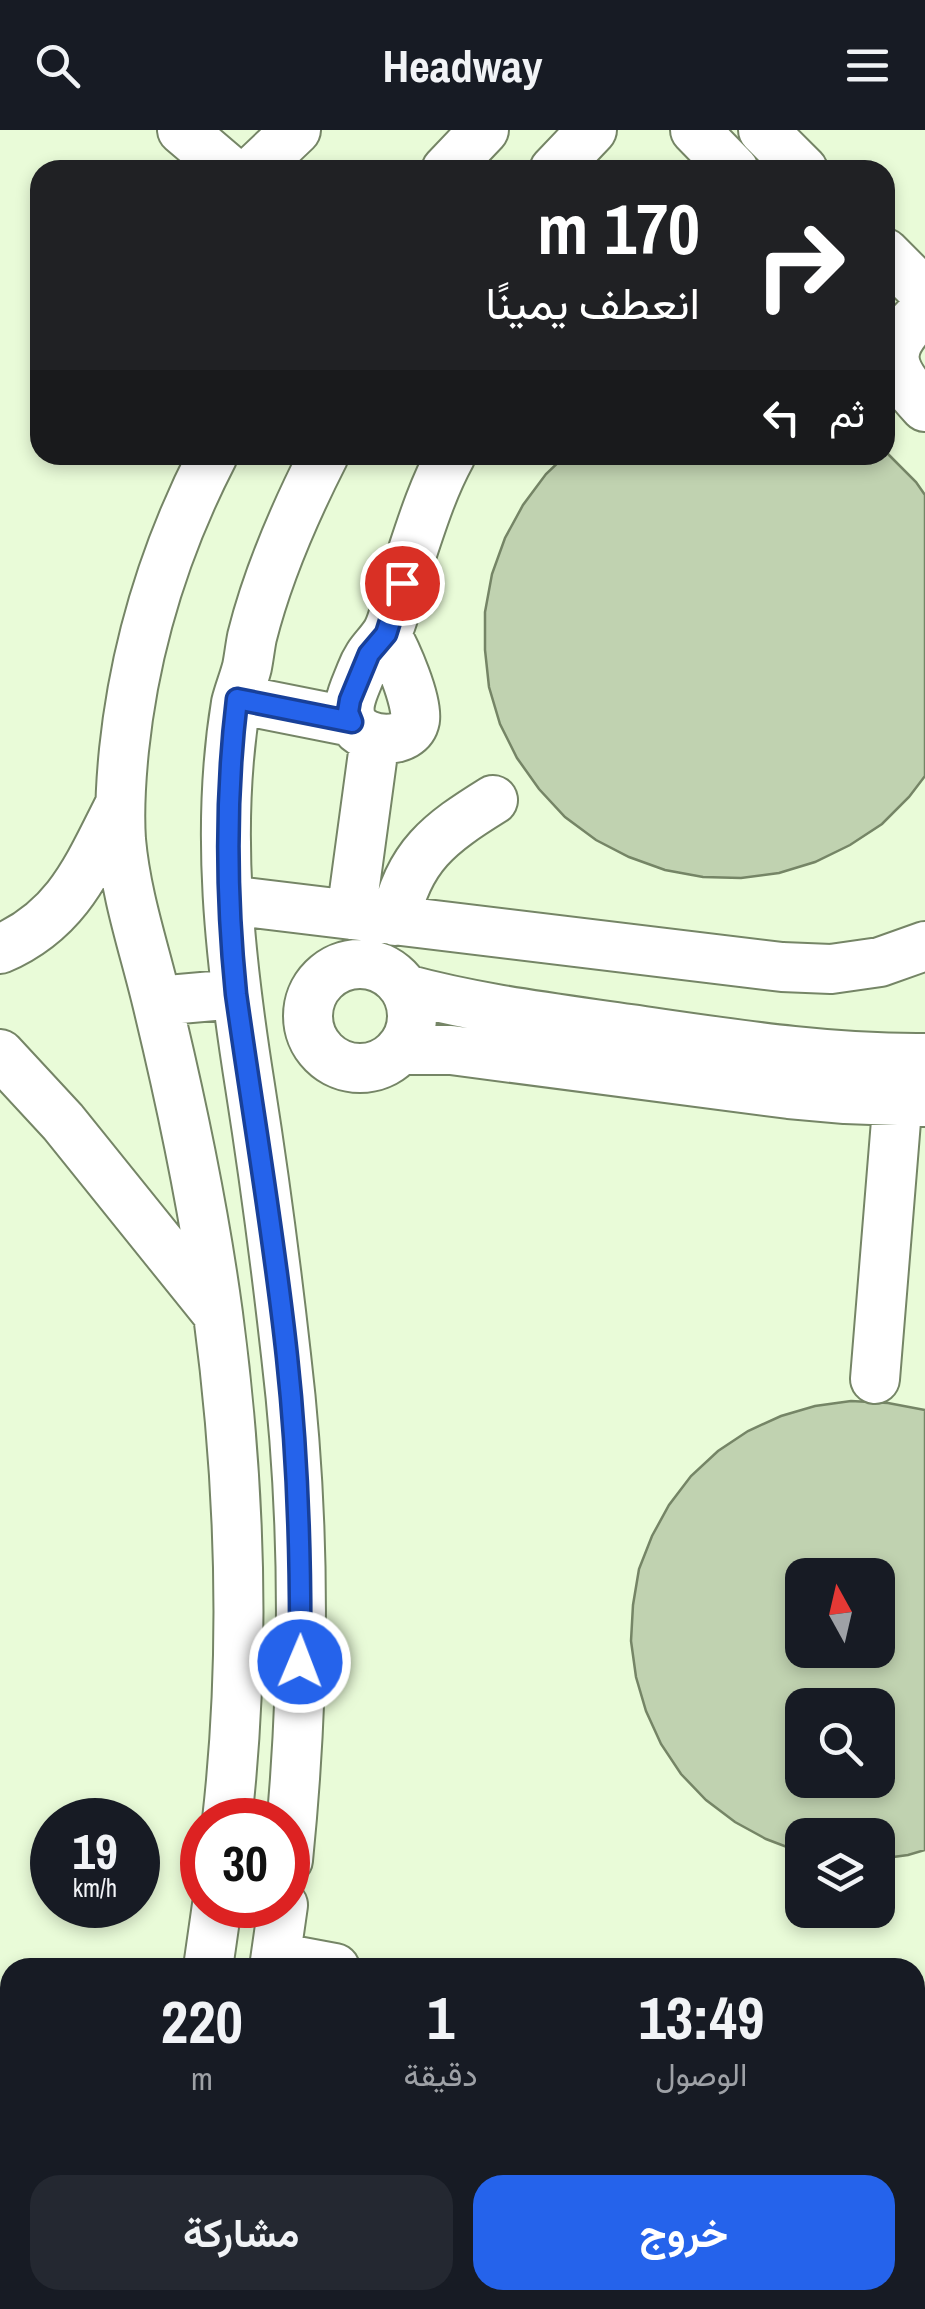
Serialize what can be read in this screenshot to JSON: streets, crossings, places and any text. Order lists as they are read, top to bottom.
{
  "north": "top",
  "page": {
    "header": "Headway",
    "turn": ["170 m", "انعطف يمينًا"],
    "then": "ثم",
    "speed": "19 km/h",
    "limit": "30",
    "eta": [
      "13:49",
      "الوصول",
      "1",
      "دقيقة",
      "220",
      "m"
    ],
    "buttons": ["خروج", "مشاركة"]
  }
}
